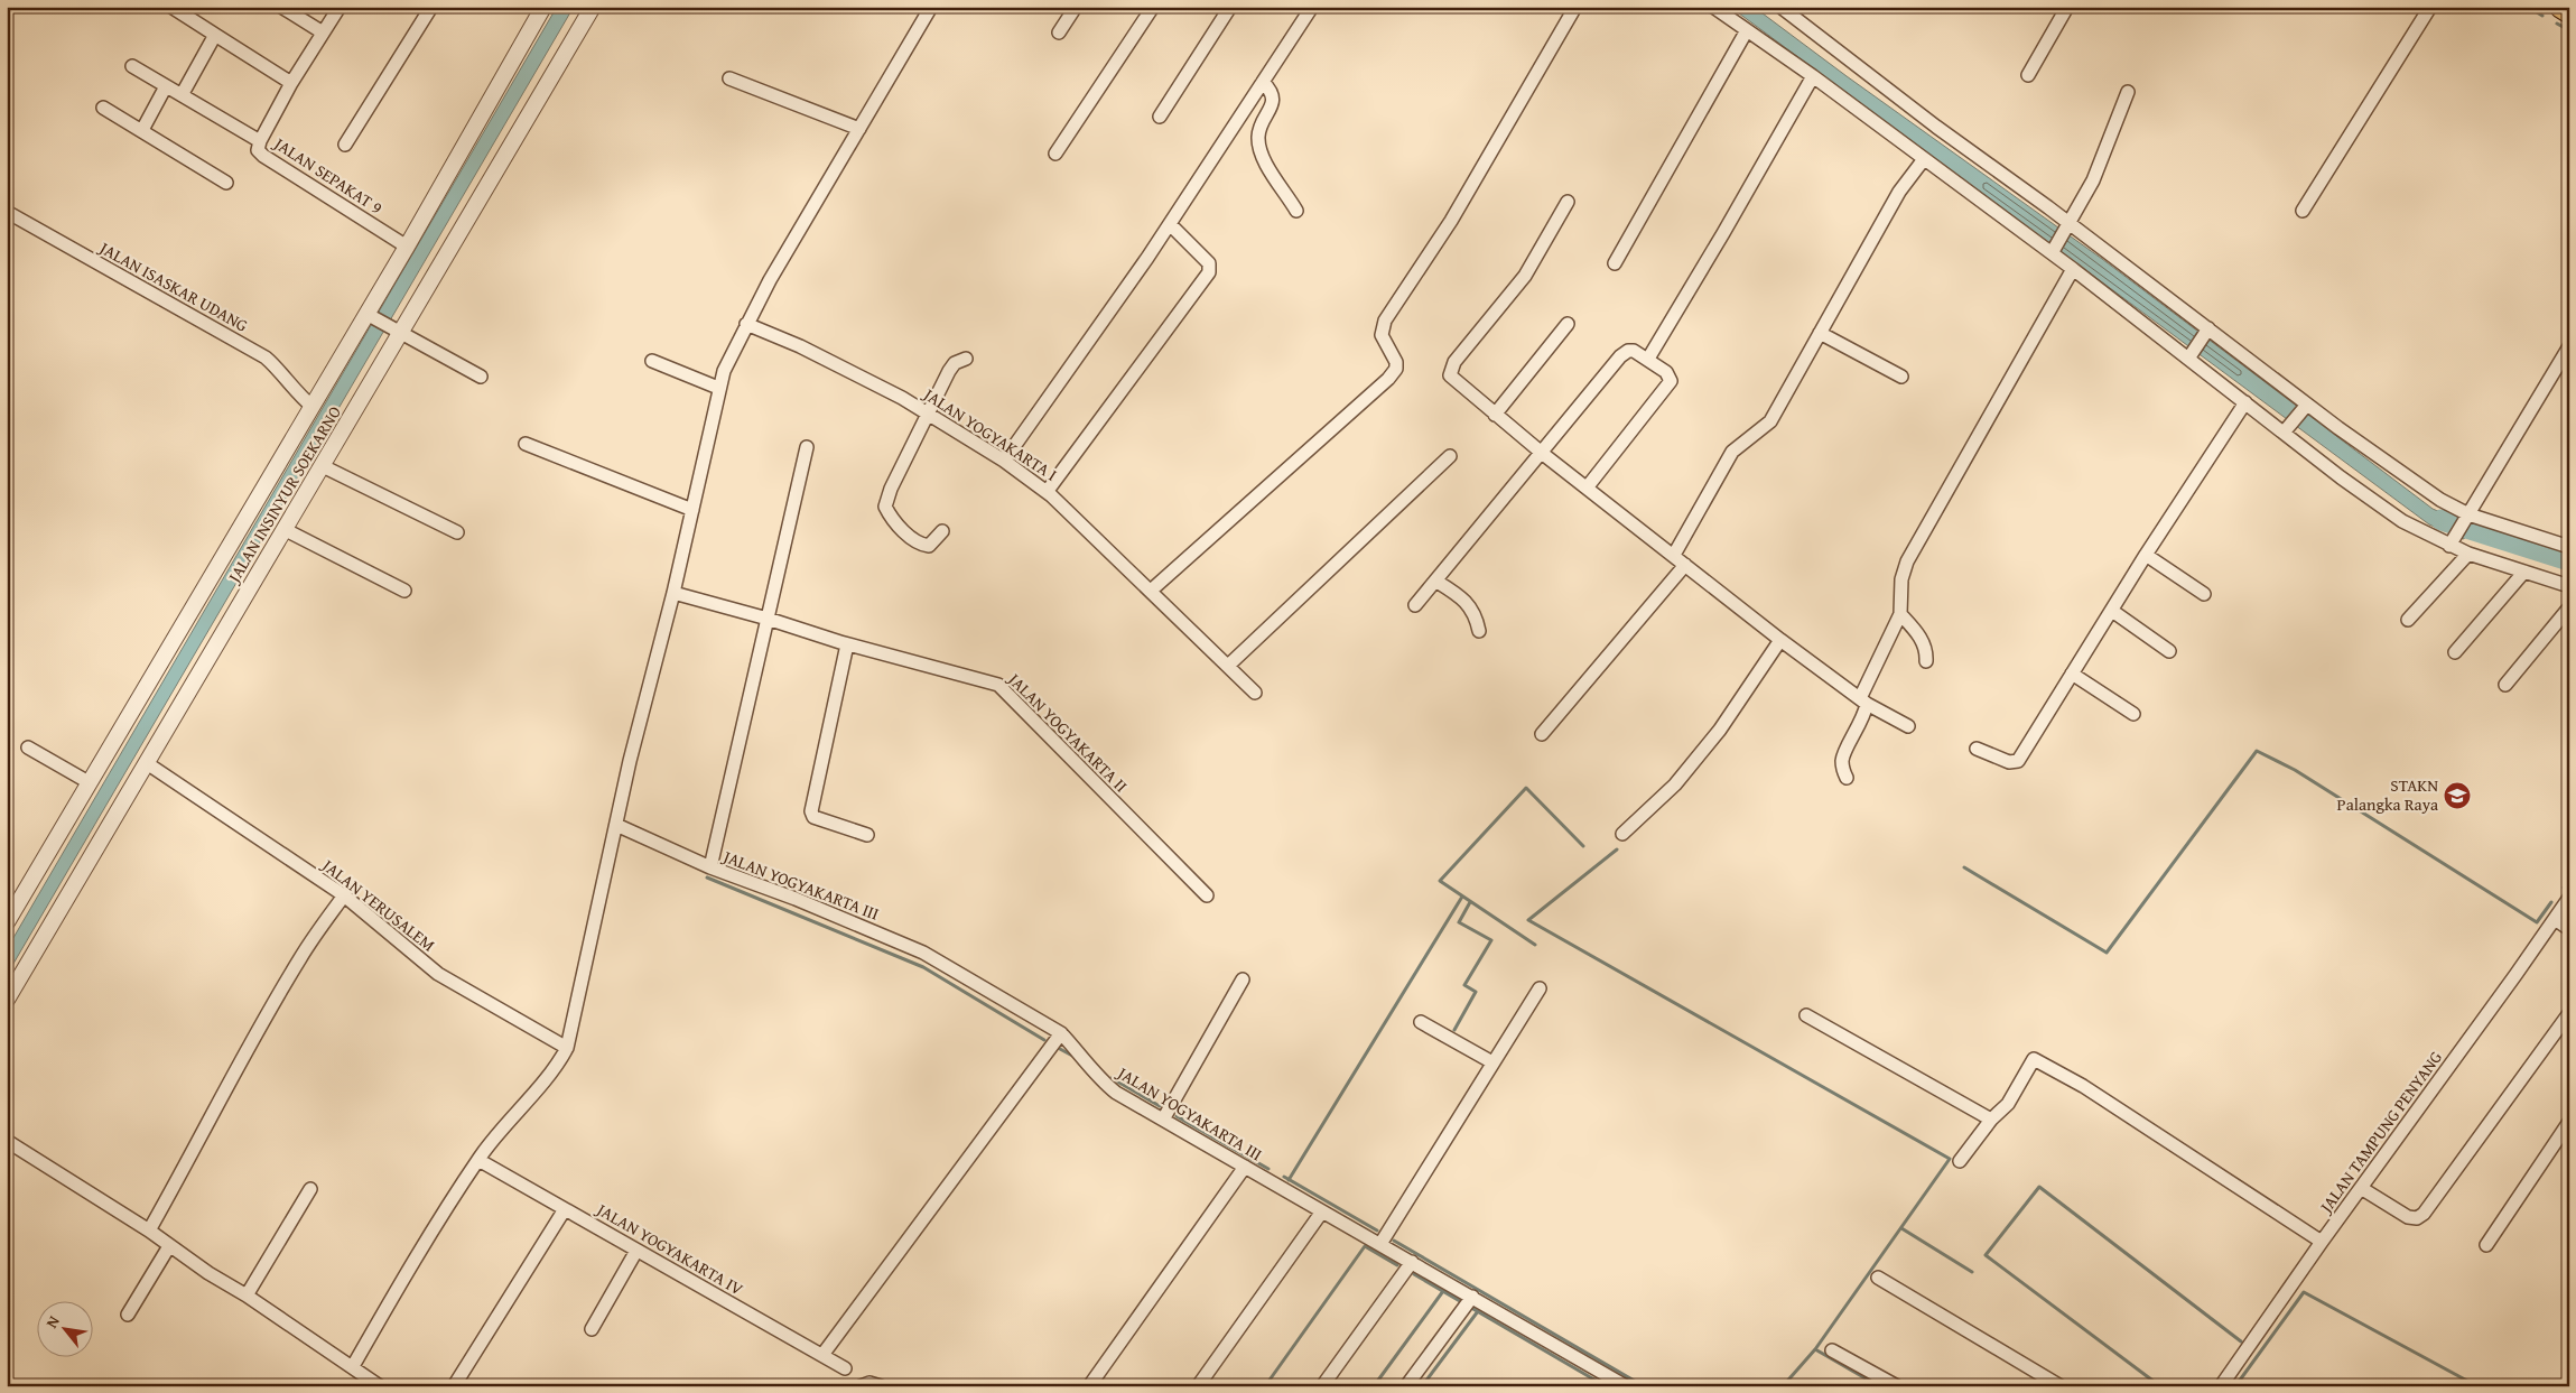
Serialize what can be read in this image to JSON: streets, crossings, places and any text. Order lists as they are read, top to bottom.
{
  "streets": {
    "street": [
      "JALAN SEPAKAT 9",
      "JALAN ISASKAR UDANG",
      "JALAN YOGYAKARTA I",
      "JALAN INSINYUR SOEKARNO",
      "JALAN YOGYAKARTA II",
      "JALAN YOGYAKARTA III",
      "JALAN YERUSALEM",
      "JALAN TAMPUNG PENYANG",
      "JALAN YOGYAKARTA IV"
    ]
  },
  "crossings": [
    ["JALAN SEPAKAT 9", "JALAN INSINYUR SOEKARNO"],
    ["JALAN ISASKAR UDANG", "JALAN INSINYUR SOEKARNO"],
    ["JALAN INSINYUR SOEKARNO", "JALAN YERUSALEM"]
  ],
  "places": {
    "school or university": ["STAKN Palangka Raya"]
  },
  "north": "top left"
}
